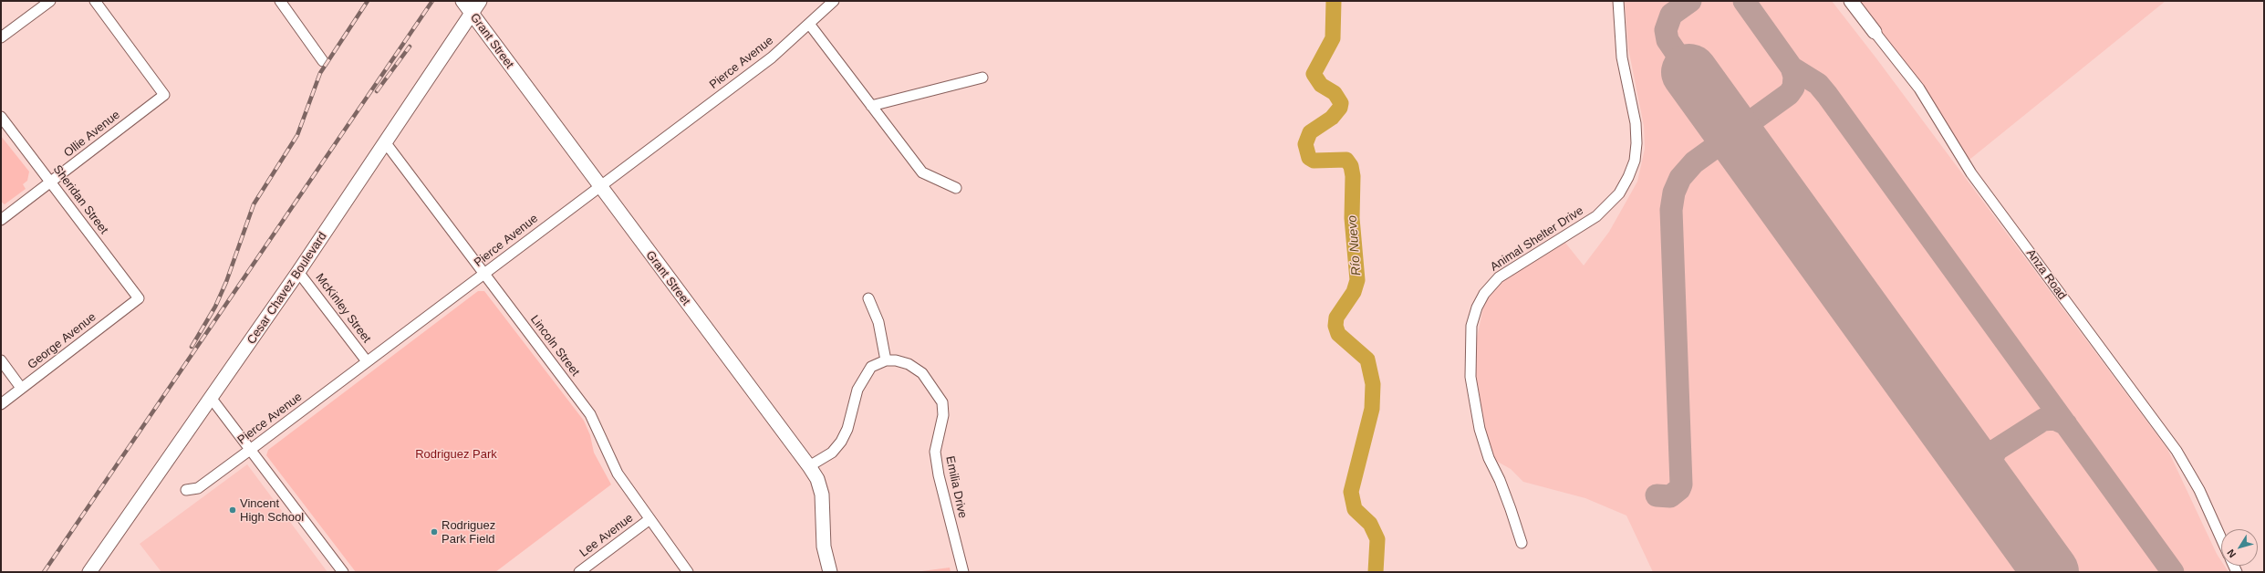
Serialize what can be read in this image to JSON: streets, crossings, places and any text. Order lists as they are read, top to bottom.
{
  "streets": {
    "street": [
      "Grant Street",
      "Pierce Avenue",
      "Ollie Avenue",
      "Sheridan Street",
      "Animal Shelter Drive",
      "Anza Road",
      "Cesar Chavez Boulevard",
      "McKinley Street",
      "George Avenue",
      "Lincoln Street",
      "Emilia Drive",
      "Lee Avenue"
    ]
  },
  "crossings": [
    ["Grant Street", "Pierce Avenue"],
    ["Grant Street", "Cesar Chavez Boulevard"],
    ["Pierce Avenue", "McKinley Street"],
    ["Pierce Avenue", "Lincoln Street"],
    ["Ollie Avenue", "Sheridan Street"],
    ["Sheridan Street", "George Avenue"],
    ["Cesar Chavez Boulevard", "McKinley Street"],
    ["Cesar Chavez Boulevard", "Lincoln Street"],
    ["Lincoln Street", "Lee Avenue"]
  ],
  "water": ["Río Nuevo"],
  "parks": ["Rodriguez Park"],
  "places": ["Vincent High School", "Rodriguez Park Field"],
  "north": "bottom left"
}
